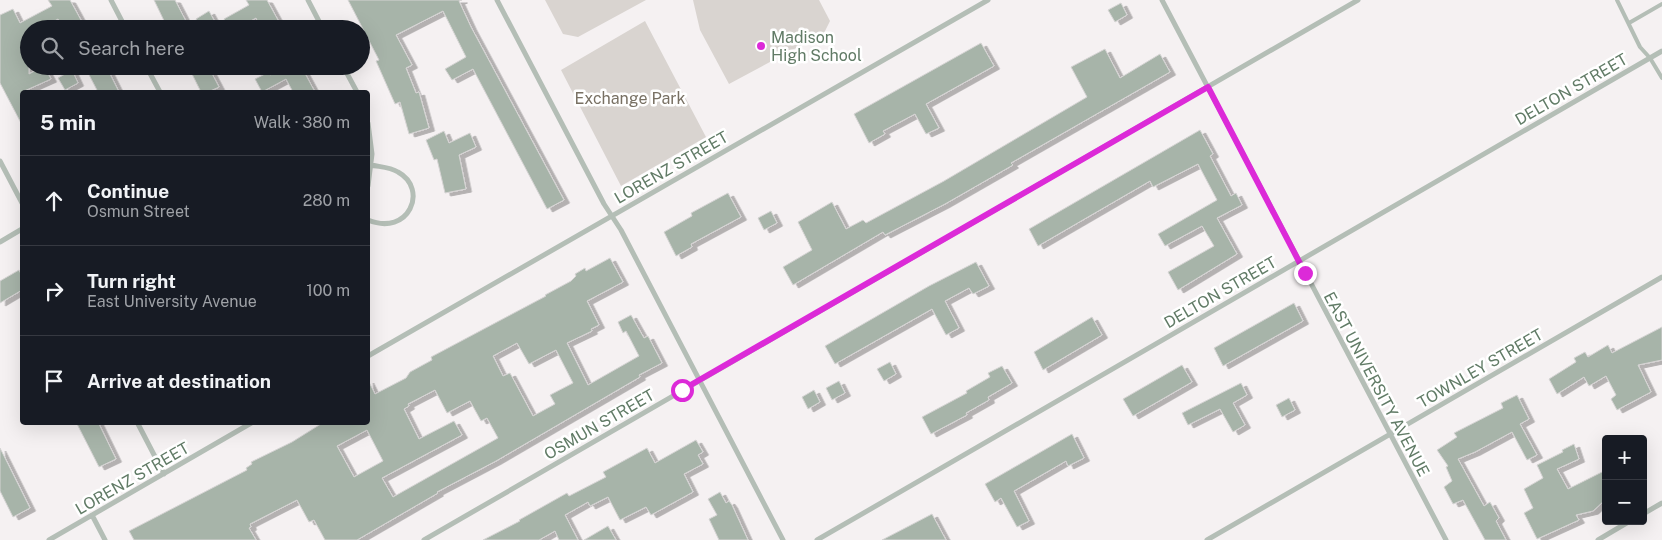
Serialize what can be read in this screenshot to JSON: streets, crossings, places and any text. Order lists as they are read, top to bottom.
{
  "streets": {
    "street": [
      "DELTON STREET",
      "LORENZ STREET",
      "TOWNLEY STREET",
      "EAST UNIVERSITY AVENUE",
      "OSMUN STREET"
    ]
  },
  "crossings": [
    ["DELTON STREET", "EAST UNIVERSITY AVENUE"],
    ["TOWNLEY STREET", "EAST UNIVERSITY AVENUE"],
    ["EAST UNIVERSITY AVENUE", "OSMUN STREET"]
  ],
  "parks": ["Exchange Park"],
  "places": ["Madison High School"],
  "page": {
    "search": "Search here",
    "heading": ["5 min", "Walk · 380 m"],
    "list": [
      ["Continue", "Osmun Street", "280 m"],
      ["Turn right", "East University Avenue", "100 m"],
      "Arrive at destination"
    ],
    "map_buttons": ["+", "−"]
  }
}
